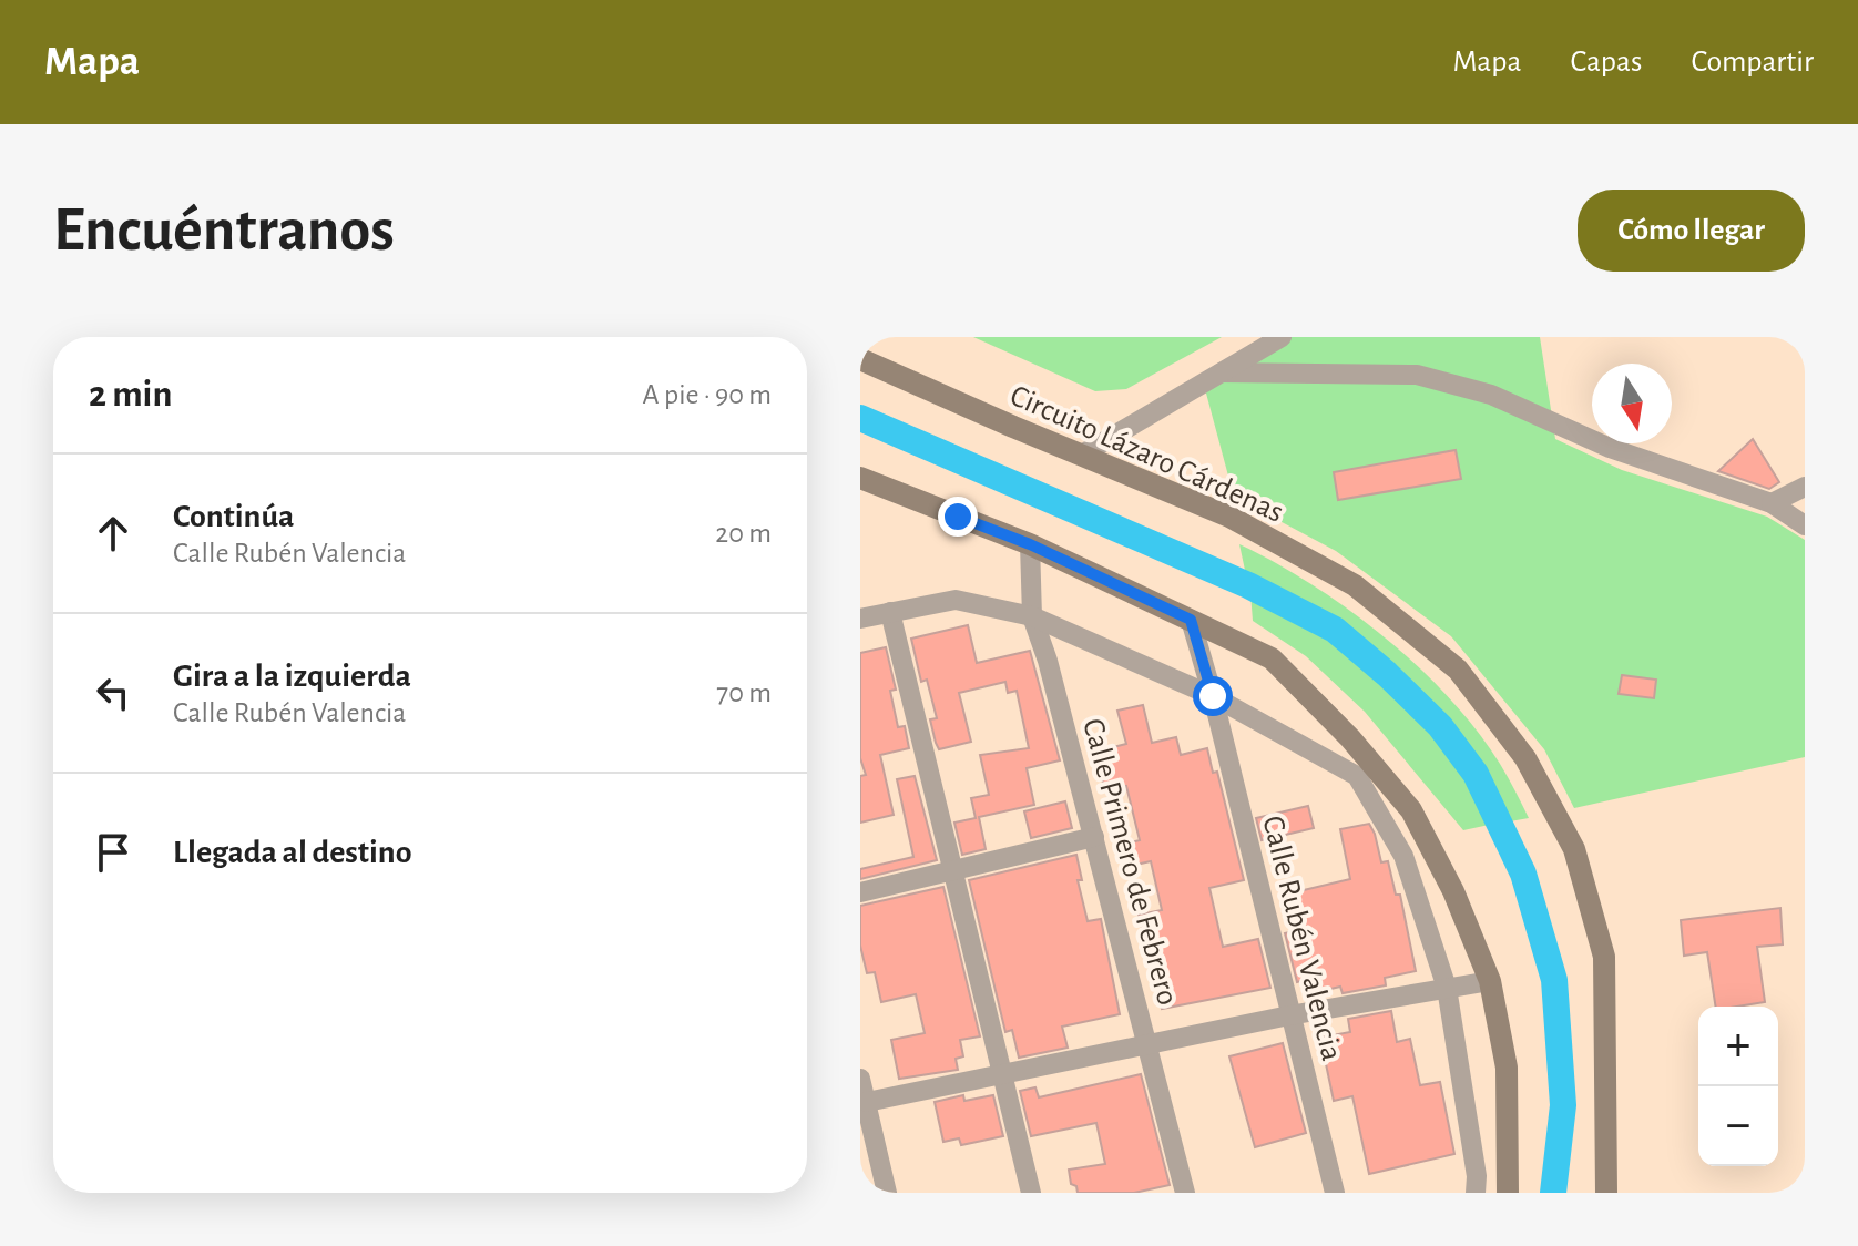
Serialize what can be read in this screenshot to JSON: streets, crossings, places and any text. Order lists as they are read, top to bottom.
{
  "streets": {
    "street": ["Circuito Lázaro Cárdenas", "Calle Primero de Febrero", "Calle Rubén Valencia"]
  },
  "north": "bottom",
  "page": {
    "header": "Mapa",
    "nav": ["Mapa", "Capas", "Compartir"],
    "buttons": "Cómo llegar",
    "title": "Encuéntranos",
    "heading": ["2 min", "A pie · 90 m"],
    "list": [
      ["Continúa", "Calle Rubén Valencia", "20 m"],
      ["Gira a la izquierda", "Calle Rubén Valencia", "70 m"],
      "Llegada al destino"
    ],
    "map_buttons": ["+", "−"]
  }
}
